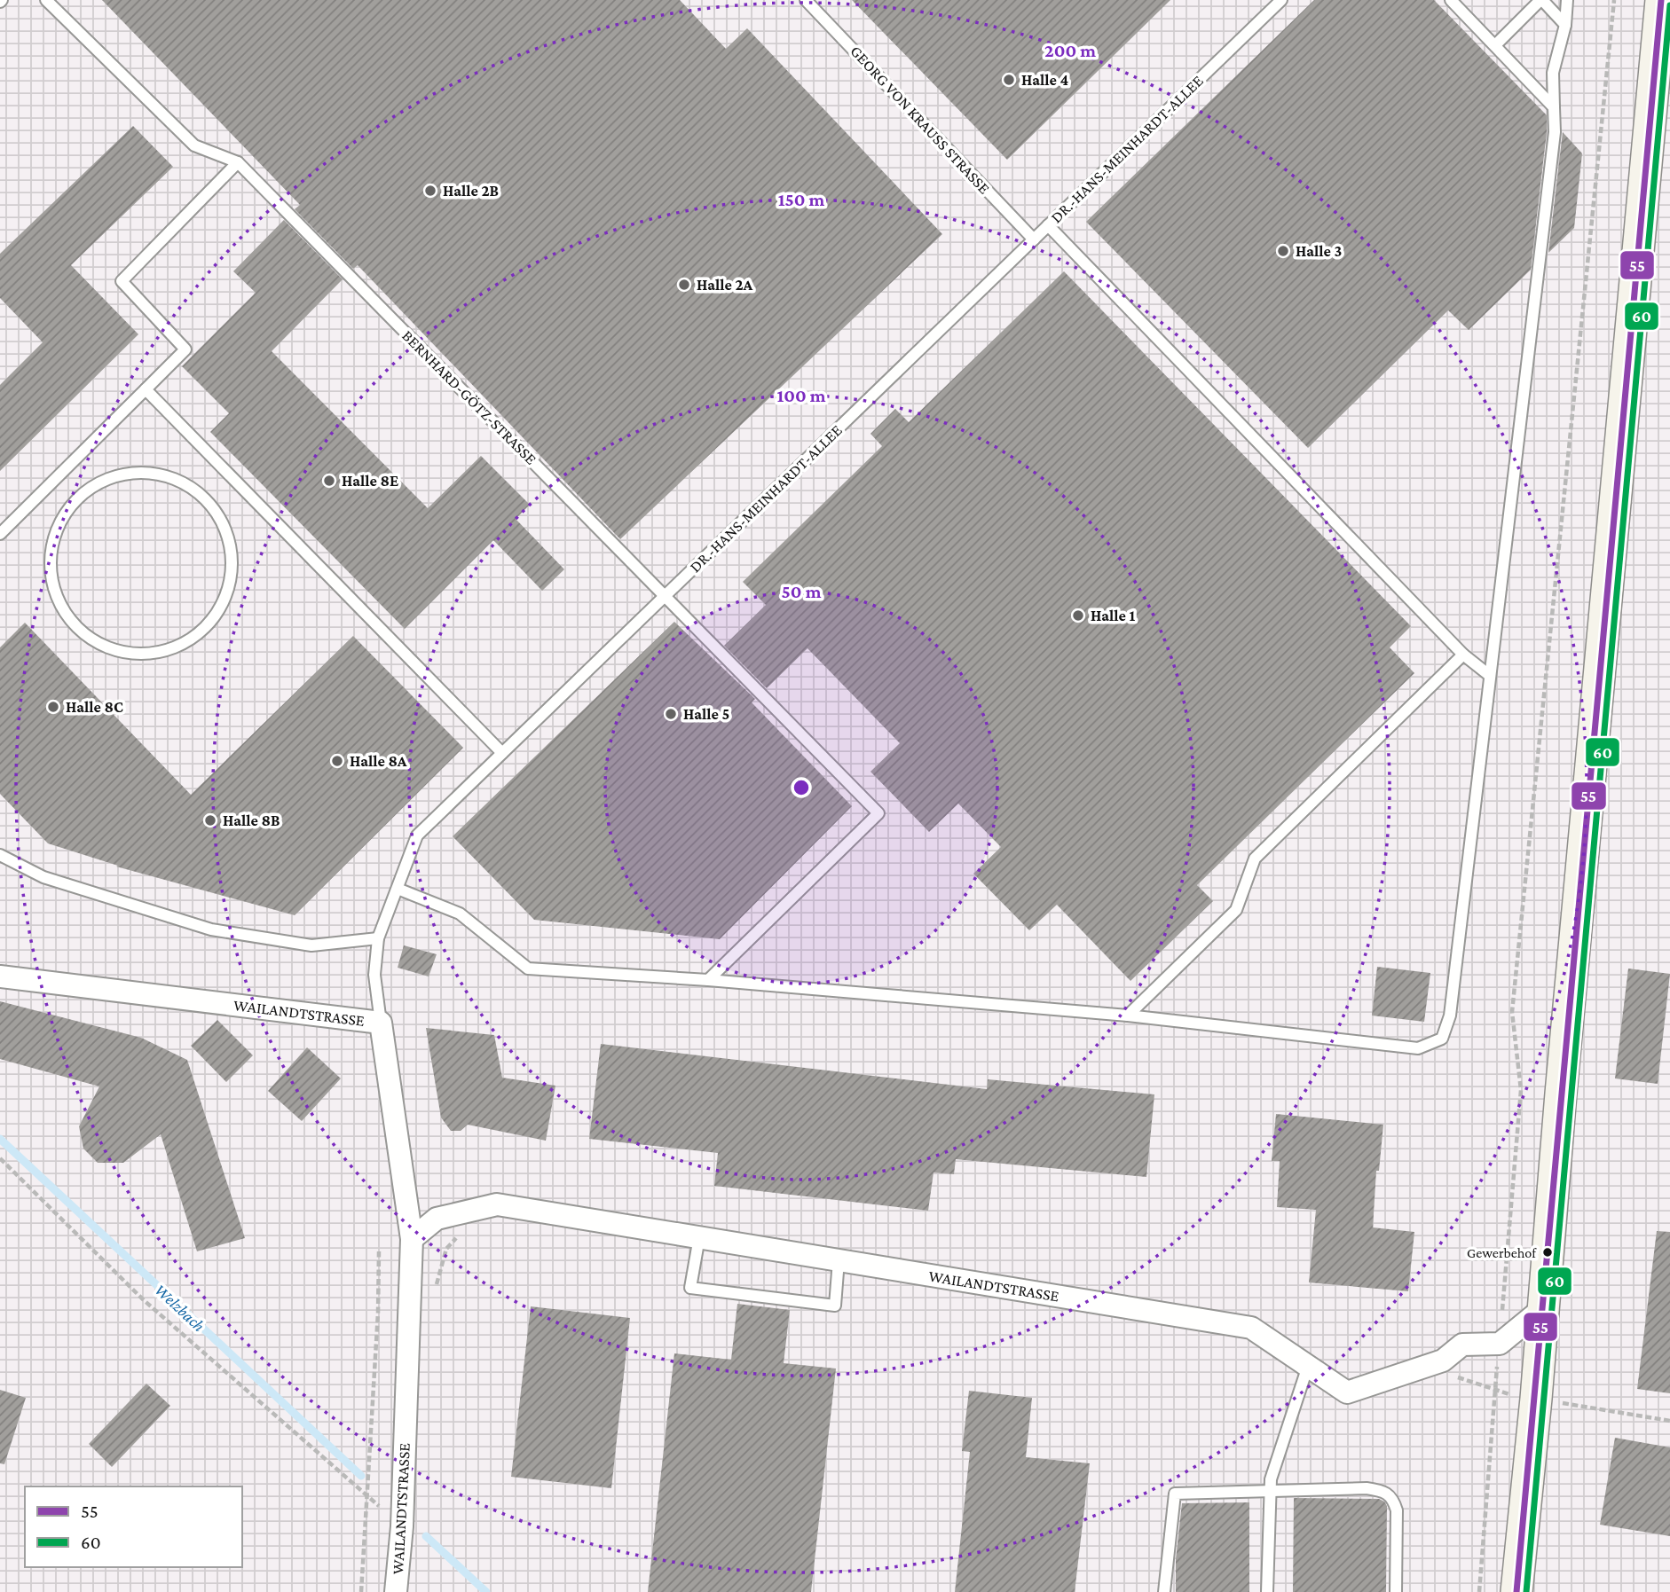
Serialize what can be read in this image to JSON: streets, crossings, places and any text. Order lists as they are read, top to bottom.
{
  "streets": {
    "street": ["WAILANDTSTRASSE"],
    "lane": ["GEORG VON KRAUSS STRASSE", "DR.-HANS-MEINHARDT-ALLEE", "BERNHARD-GÖTZ-STRASSE"]
  },
  "crossings": [
    ["GEORG VON KRAUSS STRASSE", "DR.-HANS-MEINHARDT-ALLEE"],
    ["DR.-HANS-MEINHARDT-ALLEE", "BERNHARD-GÖTZ-STRASSE"],
    ["DR.-HANS-MEINHARDT-ALLEE", "WAILANDTSTRASSE"]
  ],
  "water": ["Welzbach"],
  "places": [
    "Halle 4",
    "Halle 2B",
    "Halle 3",
    "Halle 2A",
    "Halle 8E",
    "Halle 1",
    "Halle 8C",
    "Halle 5",
    "Halle 8A",
    "Halle 8B",
    "Gewerbehof"
  ],
  "lines": ["transit line 55", "transit line 60"],
  "legend": ["55", "60"],
  "rings": [
    "200 m",
    "150 m",
    "100 m",
    "50 m"
  ]
}
